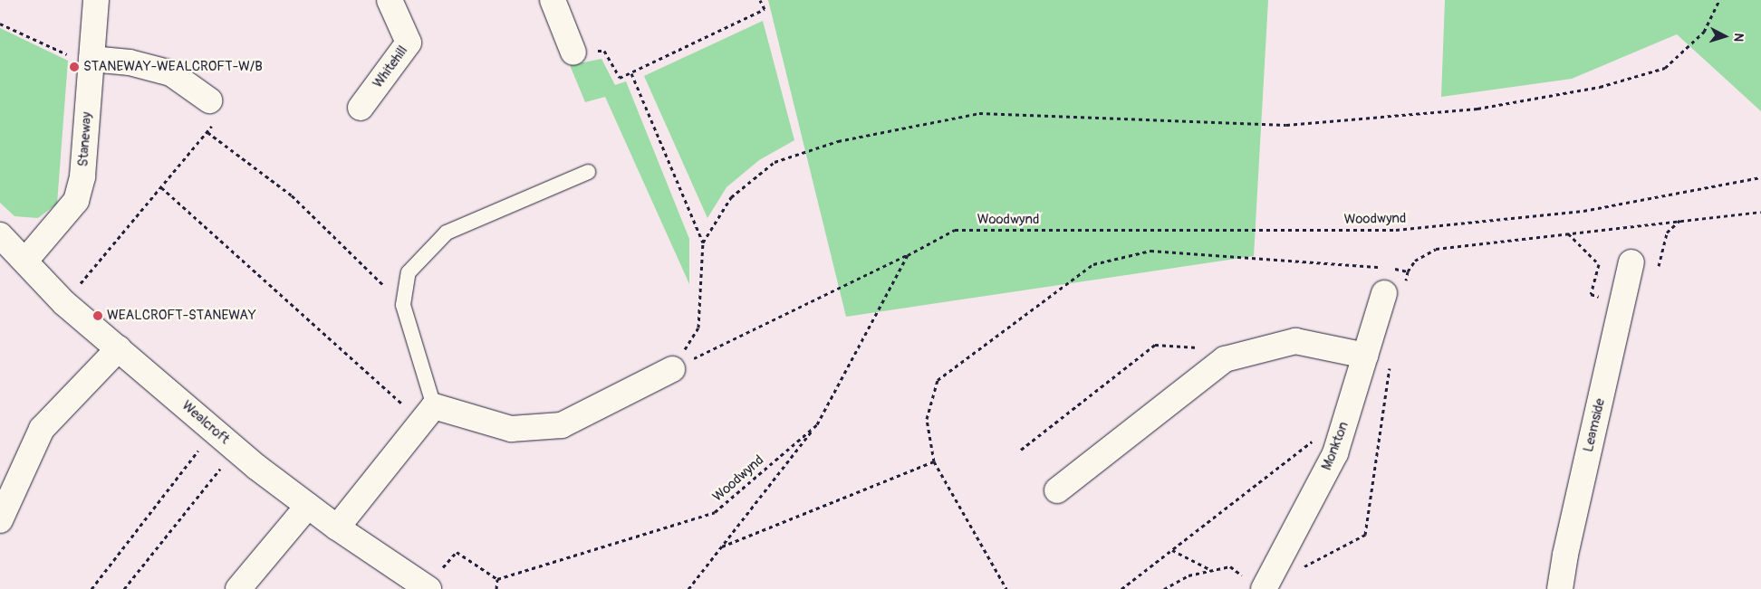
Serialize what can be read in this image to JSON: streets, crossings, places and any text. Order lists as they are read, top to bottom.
{
  "streets": {
    "street": [
      "Whitehill",
      "Staneway",
      "Wealcroft",
      "Leamside",
      "Monkton"
    ],
    "path": ["Woodwynd"]
  },
  "crossings": [
    ["Staneway", "Wealcroft"]
  ],
  "places": ["STANEWAY-WEALCROFT-W/B", "WEALCROFT-STANEWAY"],
  "north": "right"
}
